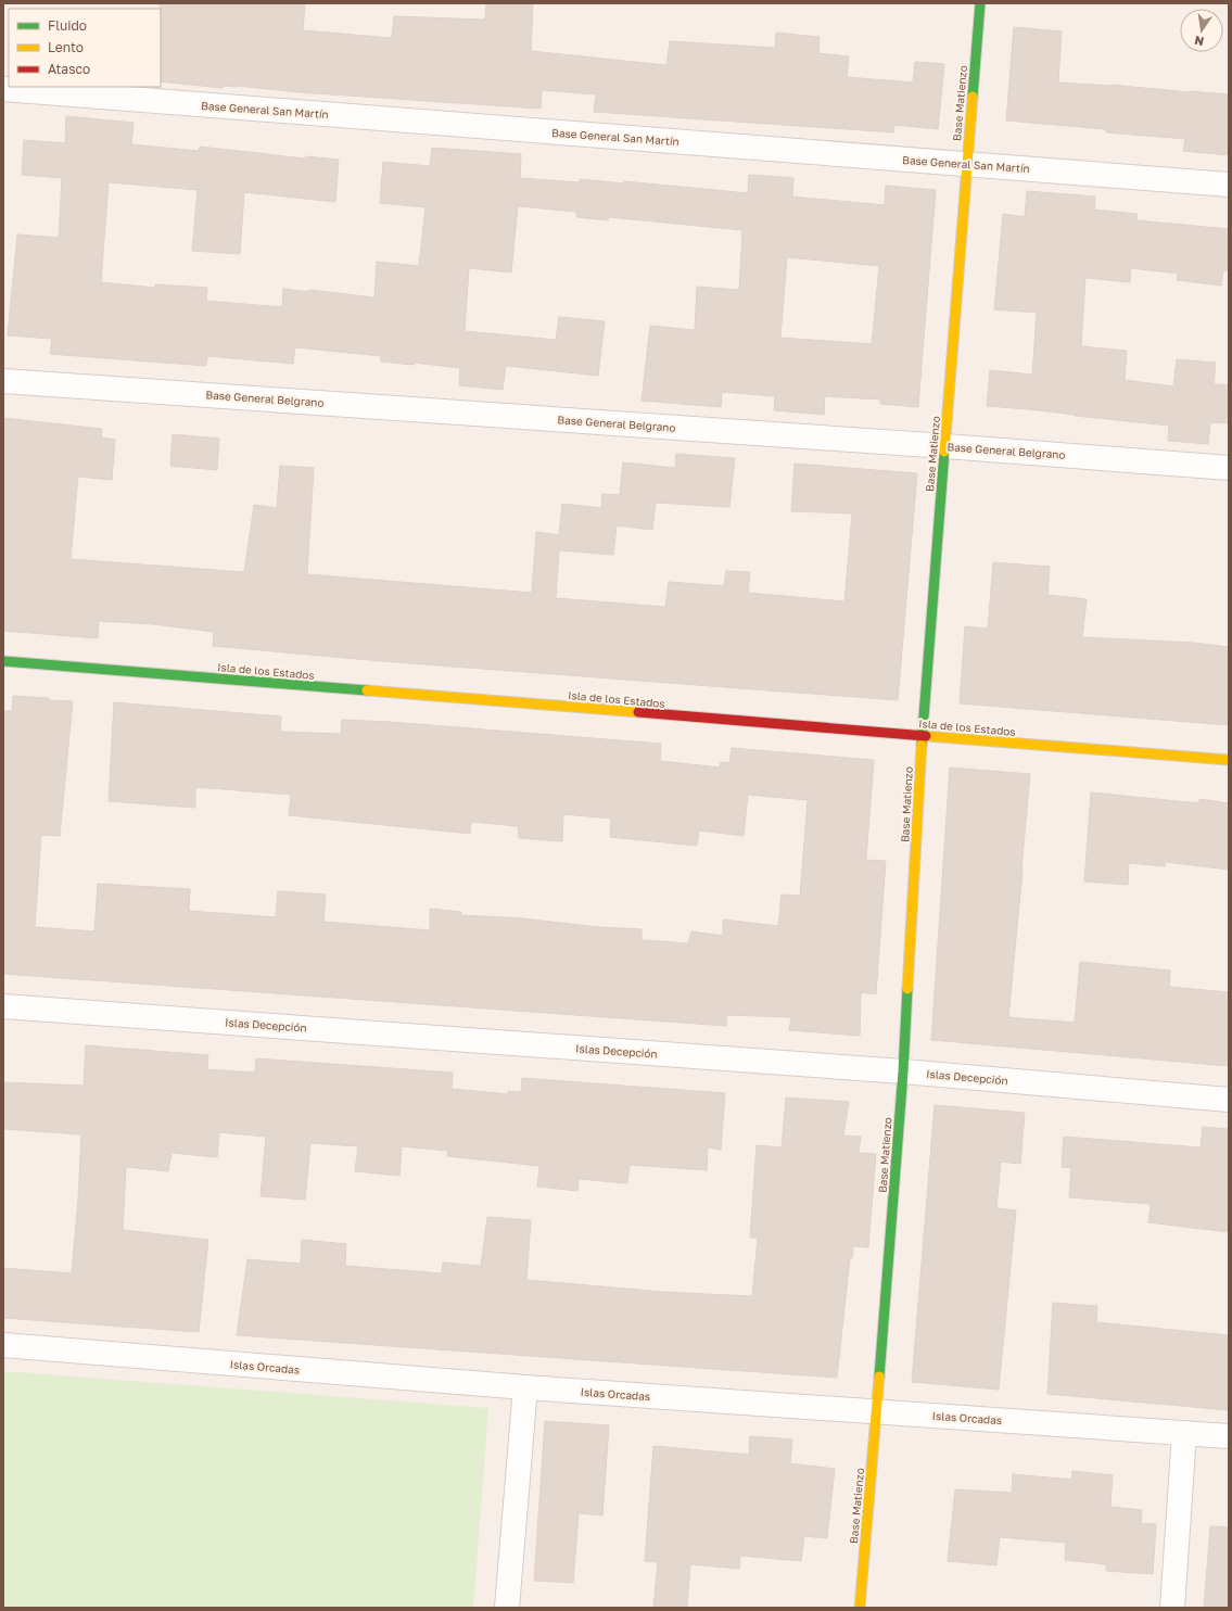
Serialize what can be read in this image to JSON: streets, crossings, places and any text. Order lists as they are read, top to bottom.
{
  "streets": {
    "street": [
      "Base Matienzo",
      "Base General San Martín",
      "Base General Belgrano",
      "Isla de los Estados",
      "Islas Decepción",
      "Islas Orcadas"
    ]
  },
  "crossings": [
    ["Base Matienzo", "Base General San Martín"],
    ["Base Matienzo", "Base General Belgrano"],
    ["Base Matienzo", "Isla de los Estados"],
    ["Base Matienzo", "Islas Decepción"],
    ["Base Matienzo", "Islas Orcadas"]
  ],
  "legend": ["Fluido", "Lento", "Atasco"],
  "north": "bottom"
}
